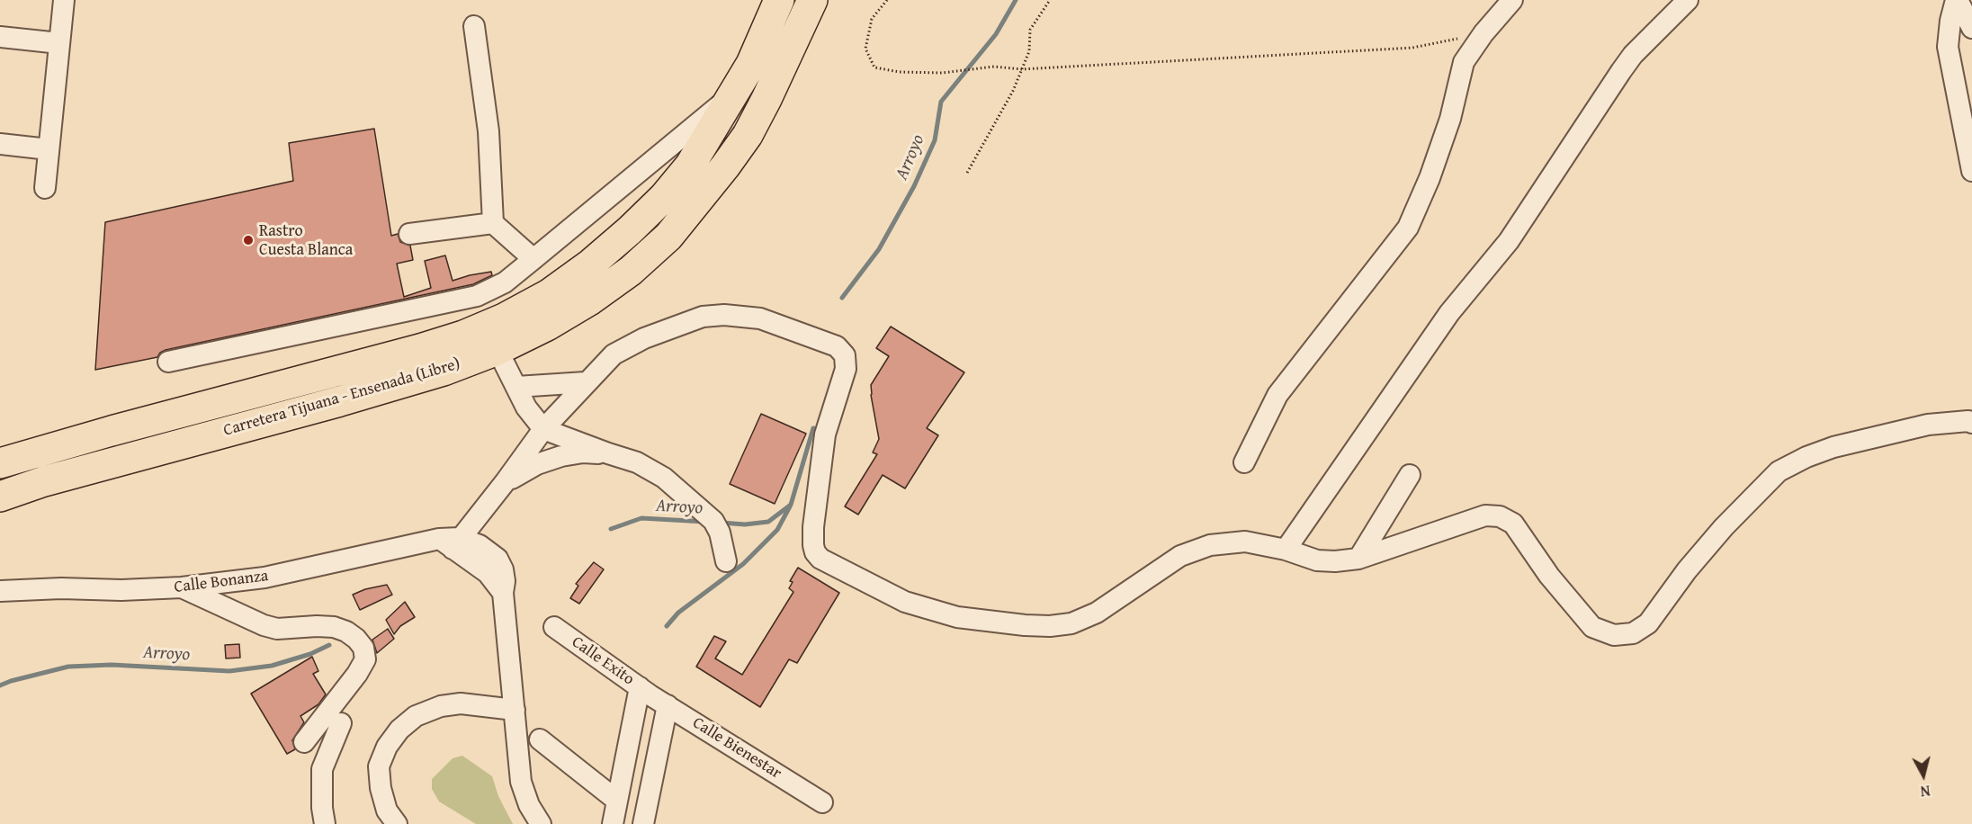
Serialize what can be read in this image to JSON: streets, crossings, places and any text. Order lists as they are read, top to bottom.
{
  "streets": {
    "highway": ["Carretera Tijuana - Ensenada (Libre)"],
    "street": ["Calle Bonanza", "Calle Exito", "Calle Bienestar"]
  },
  "crossings": [
    ["Calle Exito", "Calle Bienestar"]
  ],
  "water": ["Arroyo"],
  "places": ["Rastro Cuesta Blanca"],
  "north": "bottom"
}
